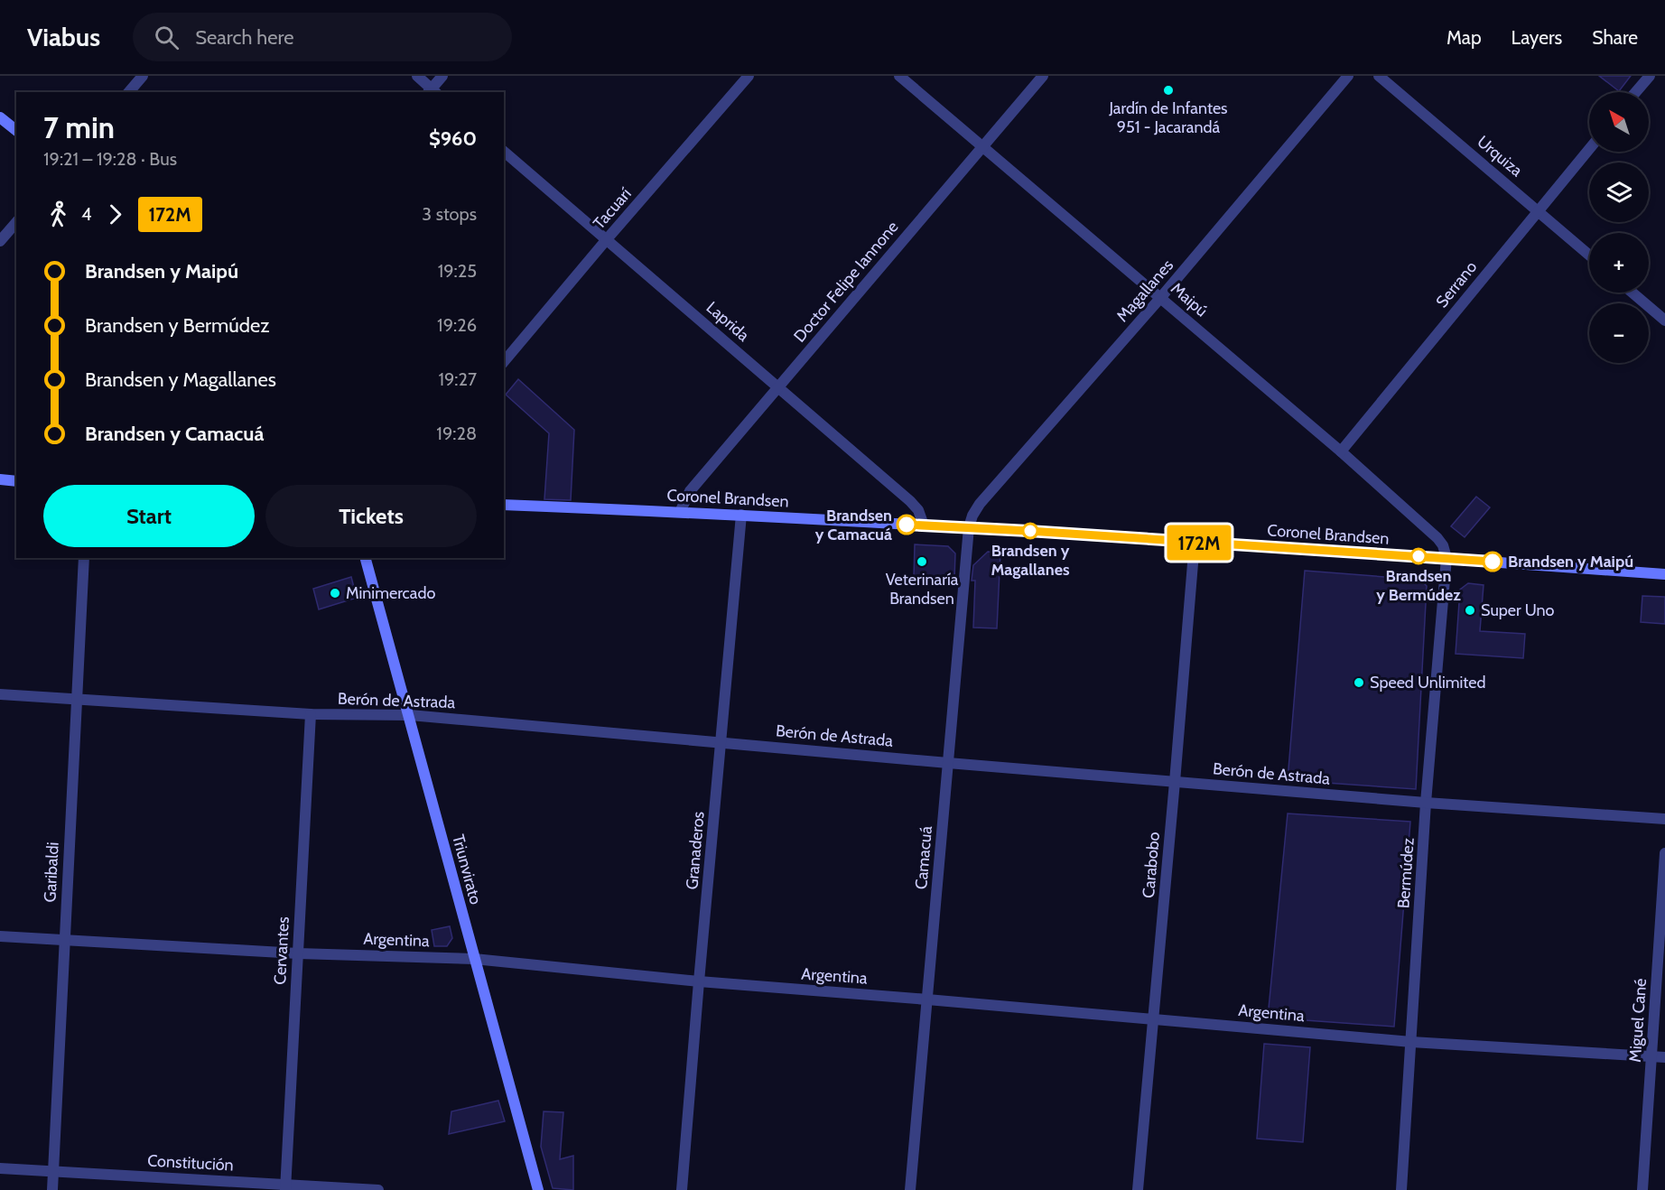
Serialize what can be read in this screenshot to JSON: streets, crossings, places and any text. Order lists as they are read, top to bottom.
{
  "streets": {
    "street": [
      "Urquiza",
      "Tacuarí",
      "Doctor Felipe Iannone",
      "Serrano",
      "Magallanes",
      "Maipú",
      "Laprida",
      "Coronel Brandsen",
      "Berón de Astrada",
      "Granaderos",
      "Camacuá",
      "Carabobo",
      "Triunvirato",
      "Garibaldi",
      "Bermúdez",
      "Argentina",
      "Cervantes",
      "Miguel Cané",
      "Constitución"
    ]
  },
  "crossings": [
    ["Urquiza", "Serrano"],
    ["Tacuarí", "Laprida"],
    ["Doctor Felipe Iannone", "Maipú"],
    ["Doctor Felipe Iannone", "Laprida"],
    ["Doctor Felipe Iannone", "Coronel Brandsen"],
    ["Serrano", "Maipú"],
    ["Magallanes", "Maipú"],
    ["Magallanes", "Coronel Brandsen"],
    ["Magallanes", "Camacuá"],
    ["Maipú", "Coronel Brandsen"],
    ["Maipú", "Bermúdez"],
    ["Laprida", "Coronel Brandsen"],
    ["Coronel Brandsen", "Granaderos"],
    ["Coronel Brandsen", "Camacuá"],
    ["Coronel Brandsen", "Carabobo"],
    ["Coronel Brandsen", "Bermúdez"],
    ["Berón de Astrada", "Granaderos"],
    ["Berón de Astrada", "Camacuá"],
    ["Berón de Astrada", "Carabobo"],
    ["Berón de Astrada", "Triunvirato"],
    ["Berón de Astrada", "Garibaldi"],
    ["Berón de Astrada", "Bermúdez"],
    ["Berón de Astrada", "Cervantes"],
    ["Granaderos", "Argentina"],
    ["Camacuá", "Argentina"],
    ["Carabobo", "Argentina"],
    ["Triunvirato", "Argentina"],
    ["Garibaldi", "Argentina"],
    ["Garibaldi", "Constitución"],
    ["Bermúdez", "Argentina"],
    ["Argentina", "Cervantes"],
    ["Argentina", "Miguel Cané"],
    ["Cervantes", "Constitución"]
  ],
  "places": [
    "Jardín de Infantes 951 - Jacarandá",
    "Brandsen y Camacuá",
    "Brandsen y Magallanes",
    "Brandsen y Bermúdez",
    "Veterinaría Brandsen",
    "Brandsen y Maipú",
    "Minimercado",
    "Super Uno",
    "Speed Unlimited"
  ],
  "lines": ["bus line 172M"],
  "north": "top left",
  "page": {
    "header": "Viabus",
    "search": "Search here",
    "nav": ["Map", "Layers", "Share"],
    "on_map": "172M",
    "map_buttons": ["+", "−"],
    "heading": ["7 min", "19:21 – 19:28 · Bus", "$960"],
    "legs": ["4", "172M", "3 stops"],
    "list": [
      {
        "name": "Brandsen y Maipú",
        "value": "19:25"
      },
      {
        "name": "Brandsen y Bermúdez",
        "value": "19:26"
      },
      {
        "name": "Brandsen y Magallanes",
        "value": "19:27"
      },
      {
        "name": "Brandsen y Camacuá",
        "value": "19:28"
      }
    ],
    "buttons": ["Start", "Tickets"]
  }
}
